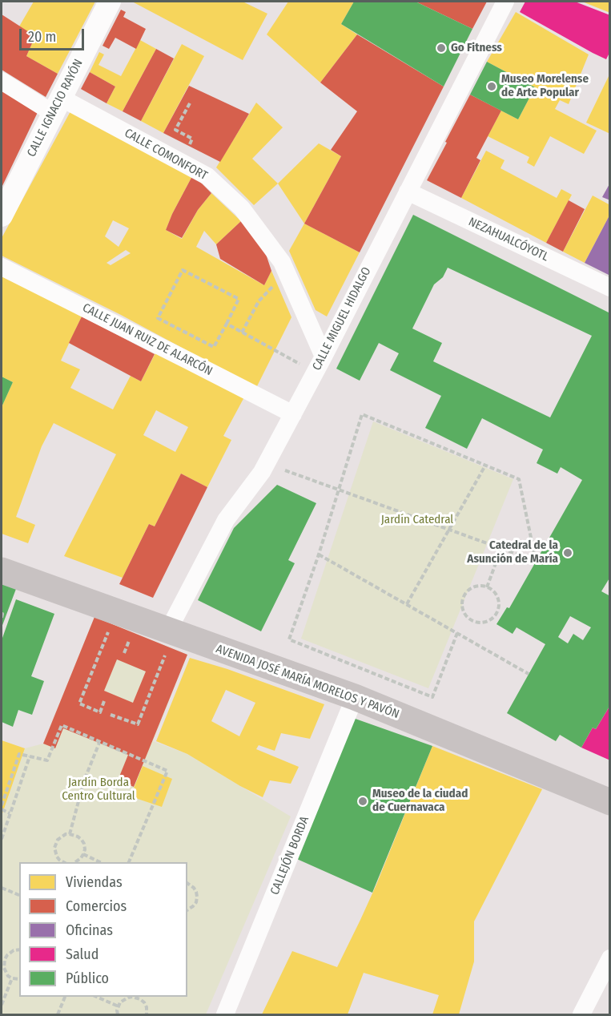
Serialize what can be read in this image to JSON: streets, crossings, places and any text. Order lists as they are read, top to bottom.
{
  "streets": {
    "main road": ["AVENIDA JOSÉ MARÍA MORELOS Y PAVÓN"],
    "street": [
      "CALLE IGNACIO RAYÓN",
      "CALLE COMONFORT",
      "NEZAHUALCÓYOTL",
      "CALLE MIGUEL HIDALGO",
      "CALLE JUAN RUIZ DE ALARCÓN",
      "CALLEJÓN BORDA"
    ]
  },
  "crossings": [
    ["CALLE IGNACIO RAYÓN", "CALLE COMONFORT"],
    ["CALLE COMONFORT", "CALLE MIGUEL HIDALGO"],
    ["NEZAHUALCÓYOTL", "CALLE MIGUEL HIDALGO"],
    ["CALLE MIGUEL HIDALGO", "CALLE JUAN RUIZ DE ALARCÓN"],
    ["CALLE MIGUEL HIDALGO", "AVENIDA JOSÉ MARÍA MORELOS Y PAVÓN"],
    ["AVENIDA JOSÉ MARÍA MORELOS Y PAVÓN", "CALLEJÓN BORDA"]
  ],
  "parks": ["Jardín Catedral", "Jardín Borda Centro Cultural"],
  "places": [
    "Go Fitness",
    "Museo Morelense de Arte Popular",
    "Catedral de la Asunción de María",
    "Museo de la ciudad de Cuernavaca"
  ],
  "legend": [
    "Viviendas",
    "Comercios",
    "Oficinas",
    "Salud",
    "Público"
  ],
  "scale_bar": "20 m"
}
